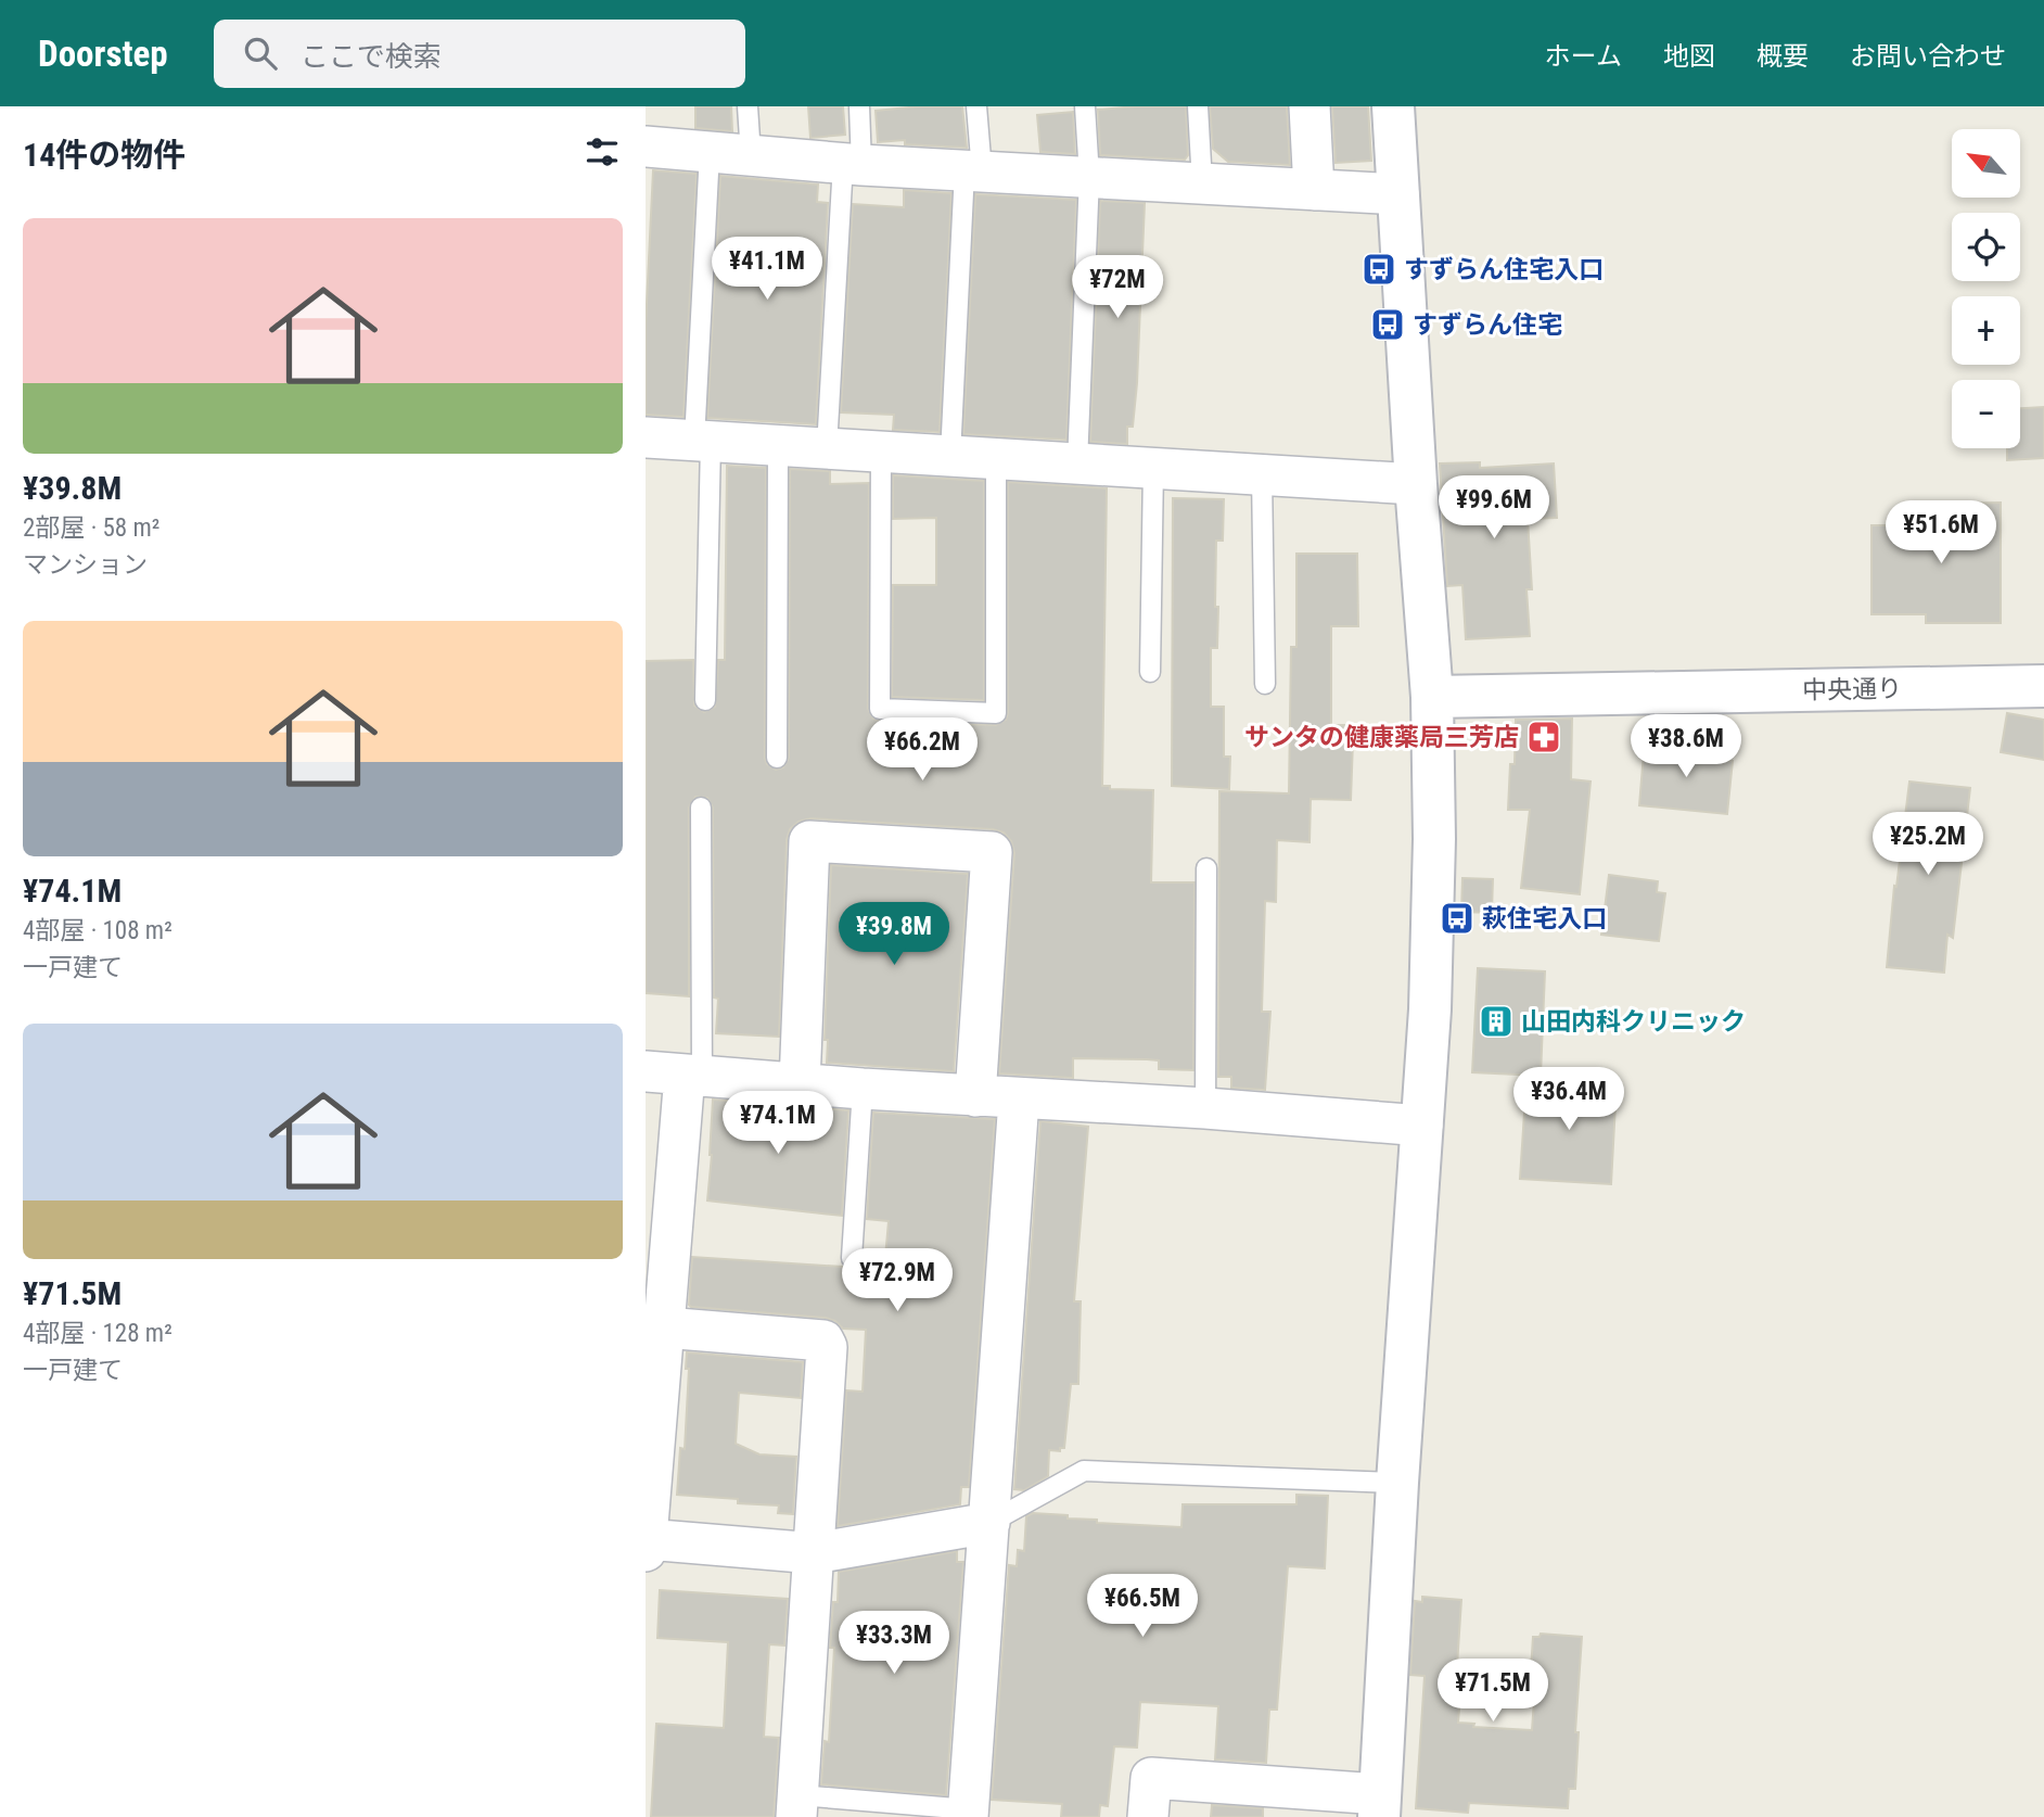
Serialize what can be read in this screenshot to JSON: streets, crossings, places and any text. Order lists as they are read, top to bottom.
{
  "streets": {
    "street": ["中央通り"]
  },
  "places": {
    "bus stop": ["すずらん住宅入口", "すずらん住宅", "萩住宅入口"],
    "pharmacy": ["サンタの健康薬局三芳店"],
    "building": ["山田内科クリニック"]
  },
  "north": "top left",
  "page": {
    "header": "Doorstep",
    "search": "ここで検索",
    "nav": [
      "ホーム",
      "地図",
      "概要",
      "お問い合わせ"
    ],
    "heading": "14件の物件",
    "map_buttons": ["+", "−"],
    "list": [
      {
        "name": "¥39.8M",
        "note": "2部屋 · 58 m² · マンション"
      },
      {
        "name": "¥74.1M",
        "note": "4部屋 · 108 m² · 一戸建て"
      },
      {
        "name": "¥71.5M",
        "note": "4部屋 · 128 m² · 一戸建て"
      }
    ],
    "price": [
      "¥41.1M",
      "¥72M",
      "¥99.6M",
      "¥51.6M",
      "¥38.6M",
      "¥66.2M",
      "¥25.2M",
      "¥39.8M",
      "¥36.4M",
      "¥74.1M",
      "¥72.9M",
      "¥66.5M",
      "¥33.3M",
      "¥71.5M"
    ]
  }
}
